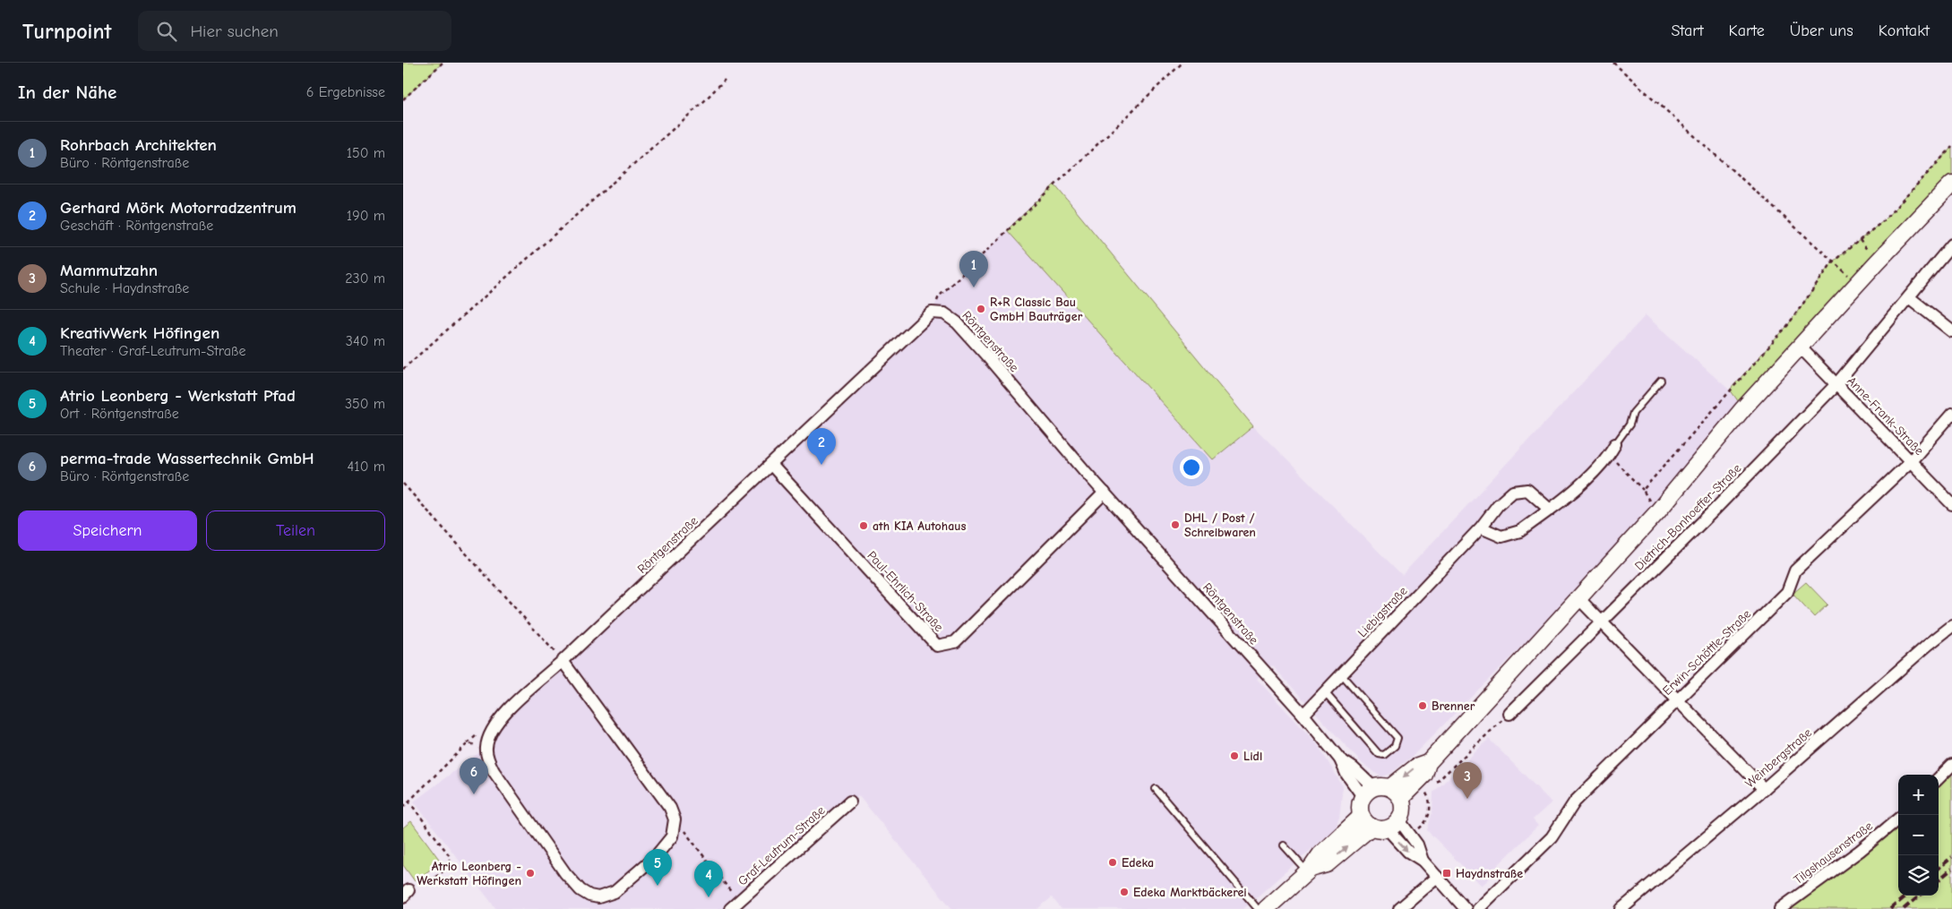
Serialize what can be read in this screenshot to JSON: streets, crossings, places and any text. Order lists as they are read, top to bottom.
{
  "streets": {
    "street": [
      "Röntgenstraße",
      "Anne-Frank-Straße",
      "Dietrich-Bonhoeffer-Straße",
      "Paul-Ehrlich-Straße",
      "Liebigstraße",
      "Erwin-Schöttle-Straße",
      "Weinbergstraße",
      "Graf-Leutrum-Straße",
      "Tilgshausenstraße"
    ]
  },
  "crossings": [
    ["Röntgenstraße", "Paul-Ehrlich-Straße"],
    ["Röntgenstraße", "Liebigstraße"],
    ["Anne-Frank-Straße", "Dietrich-Bonhoeffer-Straße"],
    ["Anne-Frank-Straße", "Erwin-Schöttle-Straße"]
  ],
  "places": {
    "other": [
      "R+R Classic Bau GmbH Bauträger",
      "DHL / Post / Schreibwaren",
      "ath KIA Autohaus",
      "Brenner",
      "Lidl",
      "Edeka",
      "Atrio Leonberg - Werkstatt Höfingen",
      "Edeka Marktbäckerei"
    ],
    "transit": ["Haydnstraße"]
  },
  "page": {
    "header": "Turnpoint",
    "search": "Hier suchen",
    "nav": [
      "Start",
      "Karte",
      "Über uns",
      "Kontakt"
    ],
    "heading": ["In der Nähe", "6 Ergebnisse"],
    "list": [
      {
        "mark": "1",
        "name": "Rohrbach Architekten",
        "note": "Büro · Röntgenstraße",
        "value": "150 m"
      },
      {
        "mark": "2",
        "name": "Gerhard Mörk Motorradzentrum",
        "note": "Geschäft · Röntgenstraße",
        "value": "190 m"
      },
      {
        "mark": "3",
        "name": "Mammutzahn",
        "note": "Schule · Haydnstraße",
        "value": "230 m"
      },
      {
        "mark": "4",
        "name": "KreativWerk Höfingen",
        "note": "Theater · Graf-Leutrum-Straße",
        "value": "340 m"
      },
      {
        "mark": "5",
        "name": "Atrio Leonberg - Werkstatt Pfad",
        "note": "Ort · Röntgenstraße",
        "value": "350 m"
      },
      {
        "mark": "6",
        "name": "perma-trade Wassertechnik GmbH",
        "note": "Büro · Röntgenstraße",
        "value": "410 m"
      }
    ],
    "pins": [
      "1",
      "2",
      "6",
      "3",
      "5",
      "4"
    ],
    "buttons": ["Speichern", "Teilen"],
    "map_buttons": ["+", "−"]
  }
}
